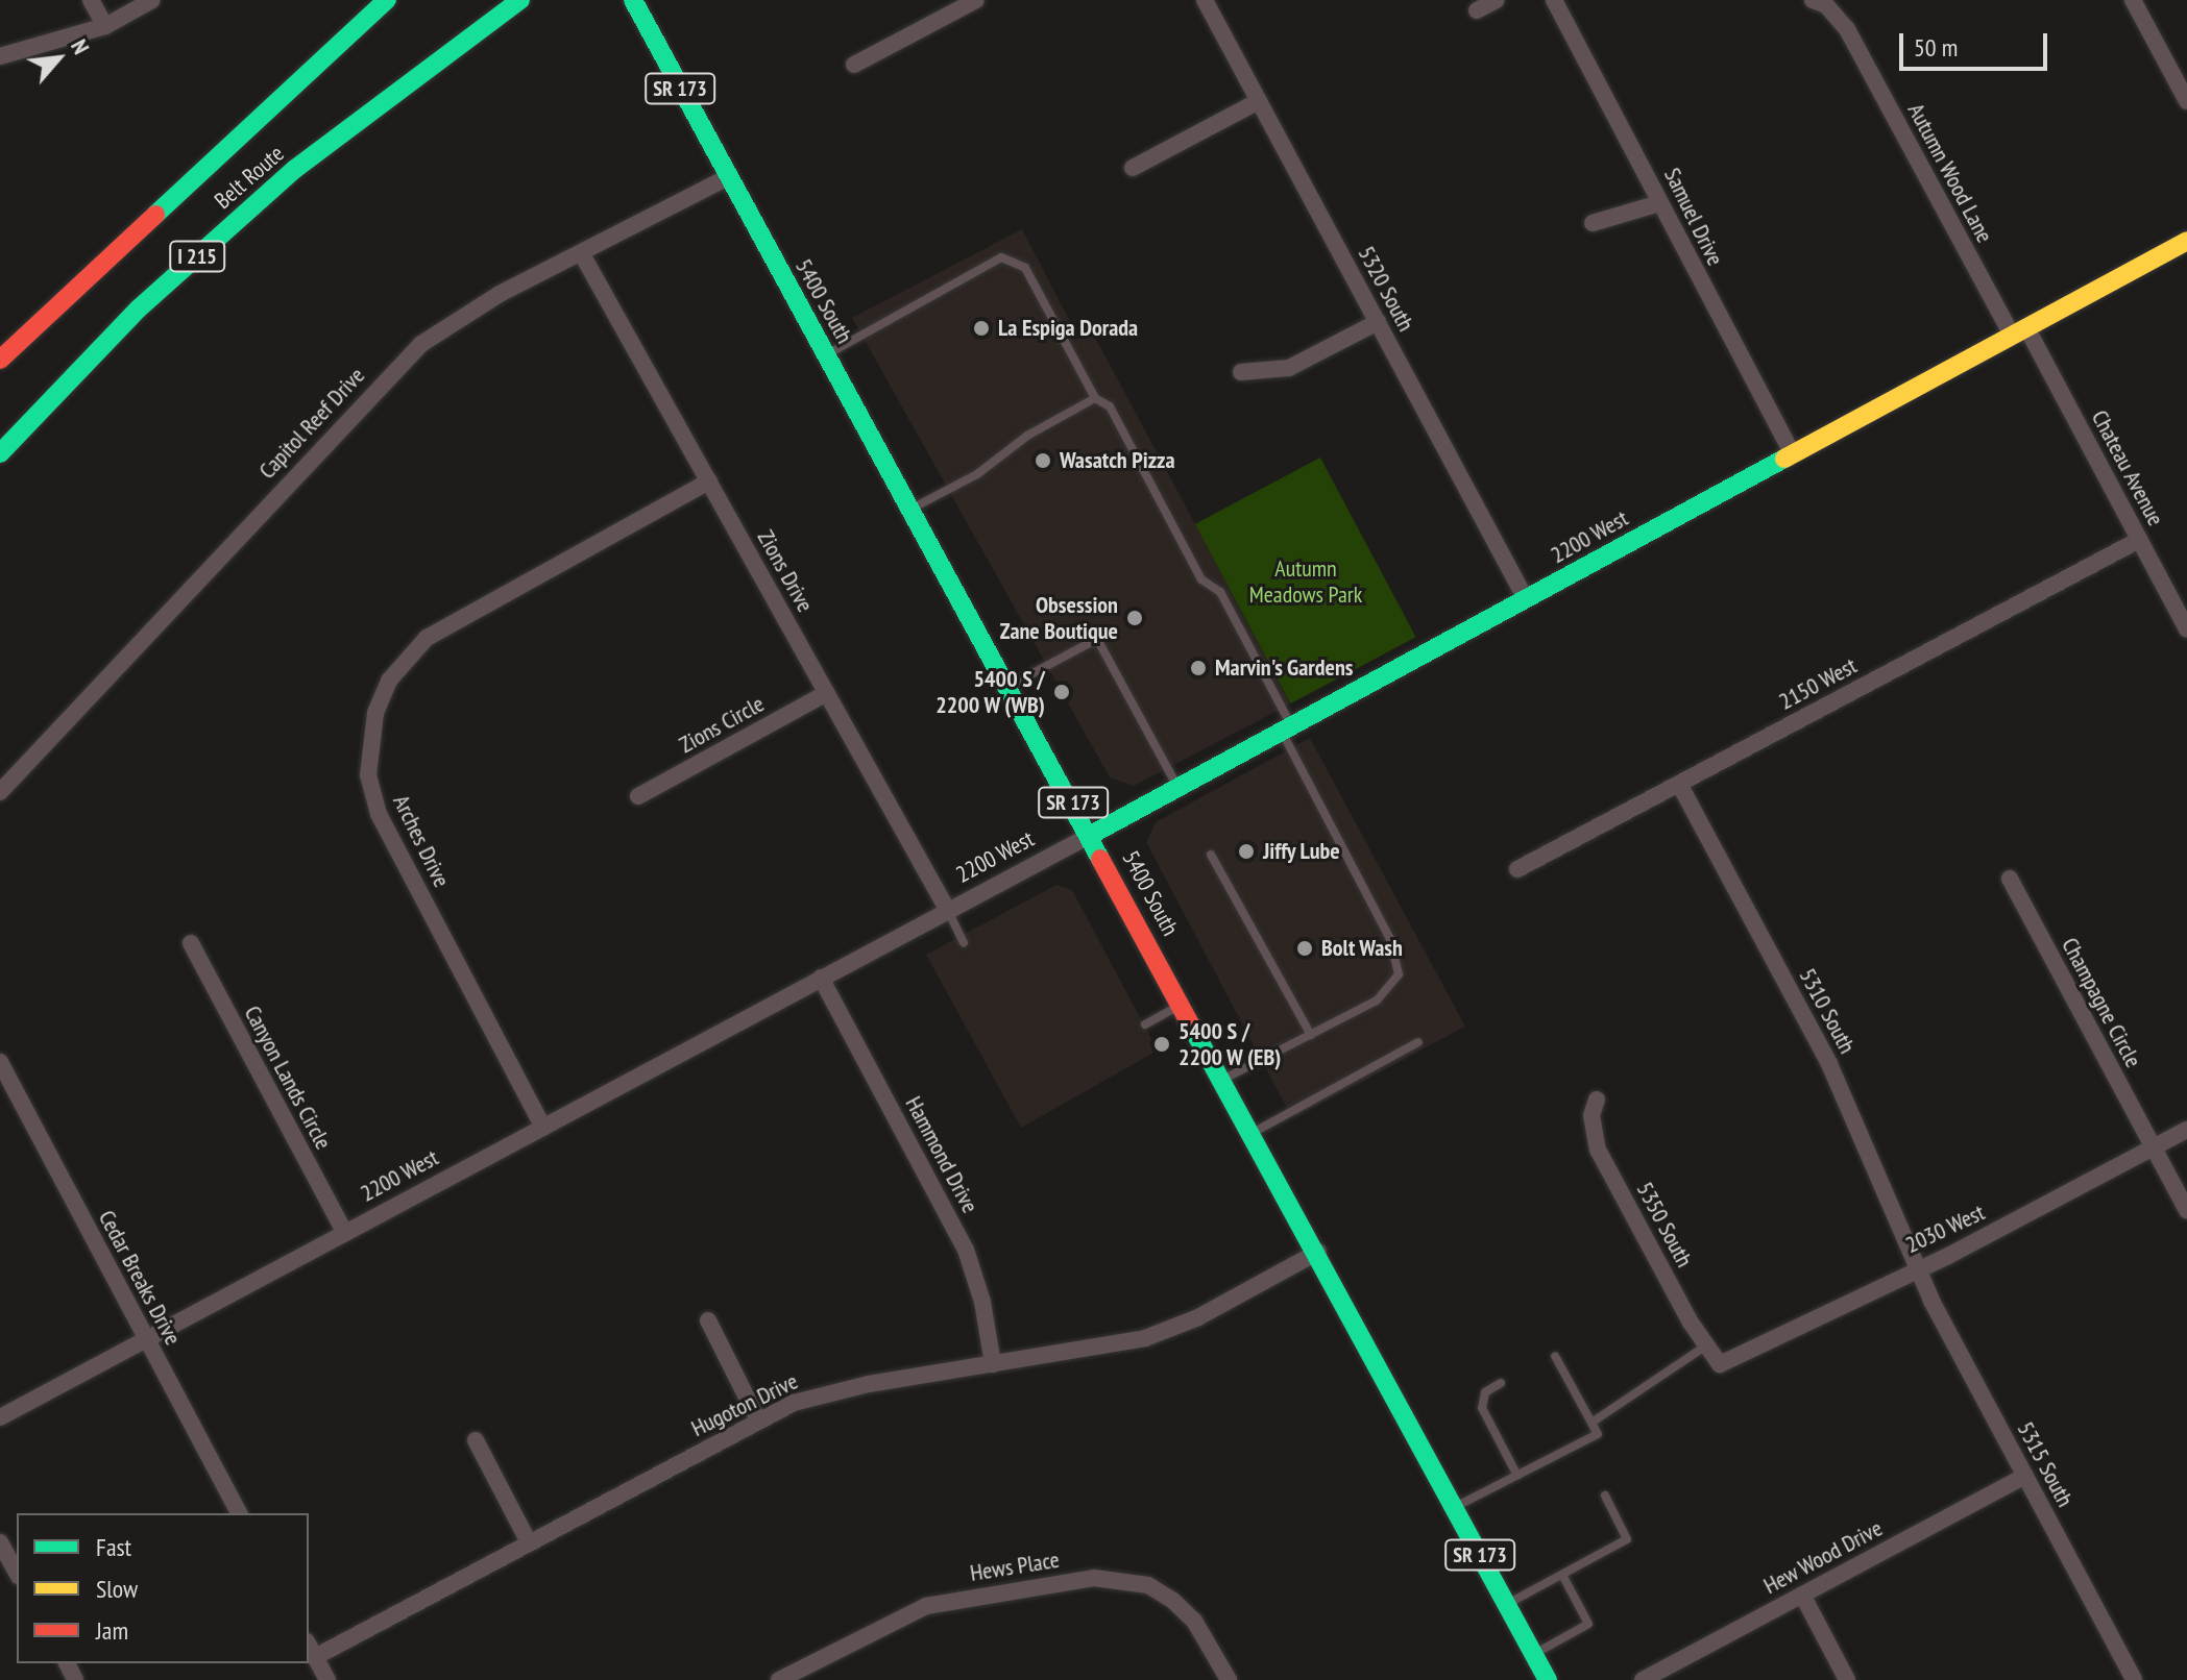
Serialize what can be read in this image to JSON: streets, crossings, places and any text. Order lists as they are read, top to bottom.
{
  "streets": {
    "main road": [
      "SR 173",
      "Belt Route",
      "I 215",
      "5400 South",
      "2200 West"
    ],
    "street": [
      "Autumn Wood Lane",
      "Samuel Drive",
      "5320 South",
      "Capitol Reef Drive",
      "Chateau Avenue",
      "Zions Drive",
      "2150 West",
      "Zions Circle",
      "Arches Drive",
      "Champagne Circle",
      "5310 South",
      "Canyon Lands Circle",
      "Hammond Drive",
      "5350 South",
      "2030 West",
      "Cedar Breaks Drive",
      "Hugoton Drive",
      "5315 South",
      "Hew Wood Drive",
      "Hews Place"
    ]
  },
  "crossings": [
    ["Autumn Wood Lane", "Chateau Avenue"],
    ["Autumn Wood Lane", "2200 West"],
    ["Samuel Drive", "2200 West"],
    ["5320 South", "2200 West"],
    ["5400 South", "Capitol Reef Drive"],
    ["5400 South", "2200 West"],
    ["5400 South", "Hugoton Drive"],
    ["Capitol Reef Drive", "Zions Drive"],
    ["Chateau Avenue", "2200 West"],
    ["Chateau Avenue", "2150 West"],
    ["2200 West", "Zions Drive"],
    ["2200 West", "Arches Drive"],
    ["2200 West", "Canyon Lands Circle"],
    ["2200 West", "Hammond Drive"],
    ["2200 West", "Cedar Breaks Drive"],
    ["Zions Drive", "Zions Circle"],
    ["Zions Drive", "Arches Drive"],
    ["2150 West", "5310 South"],
    ["Champagne Circle", "2030 West"],
    ["5310 South", "2030 West"],
    ["5310 South", "5315 South"],
    ["Hammond Drive", "Hugoton Drive"],
    ["5350 South", "2030 West"],
    ["2030 West", "5315 South"],
    ["5315 South", "Hew Wood Drive"]
  ],
  "parks": ["Autumn Meadows Park"],
  "places": [
    "La Espiga Dorada",
    "Wasatch Pizza",
    "Obsession Zane Boutique",
    "Marvin's Gardens",
    "5400 S / 2200 W (WB)",
    "Jiffy Lube",
    "Bolt Wash",
    "5400 S / 2200 W (EB)"
  ],
  "legend": ["Fast", "Slow", "Jam"],
  "scale_bar": "50 m",
  "north": "top right"
}
